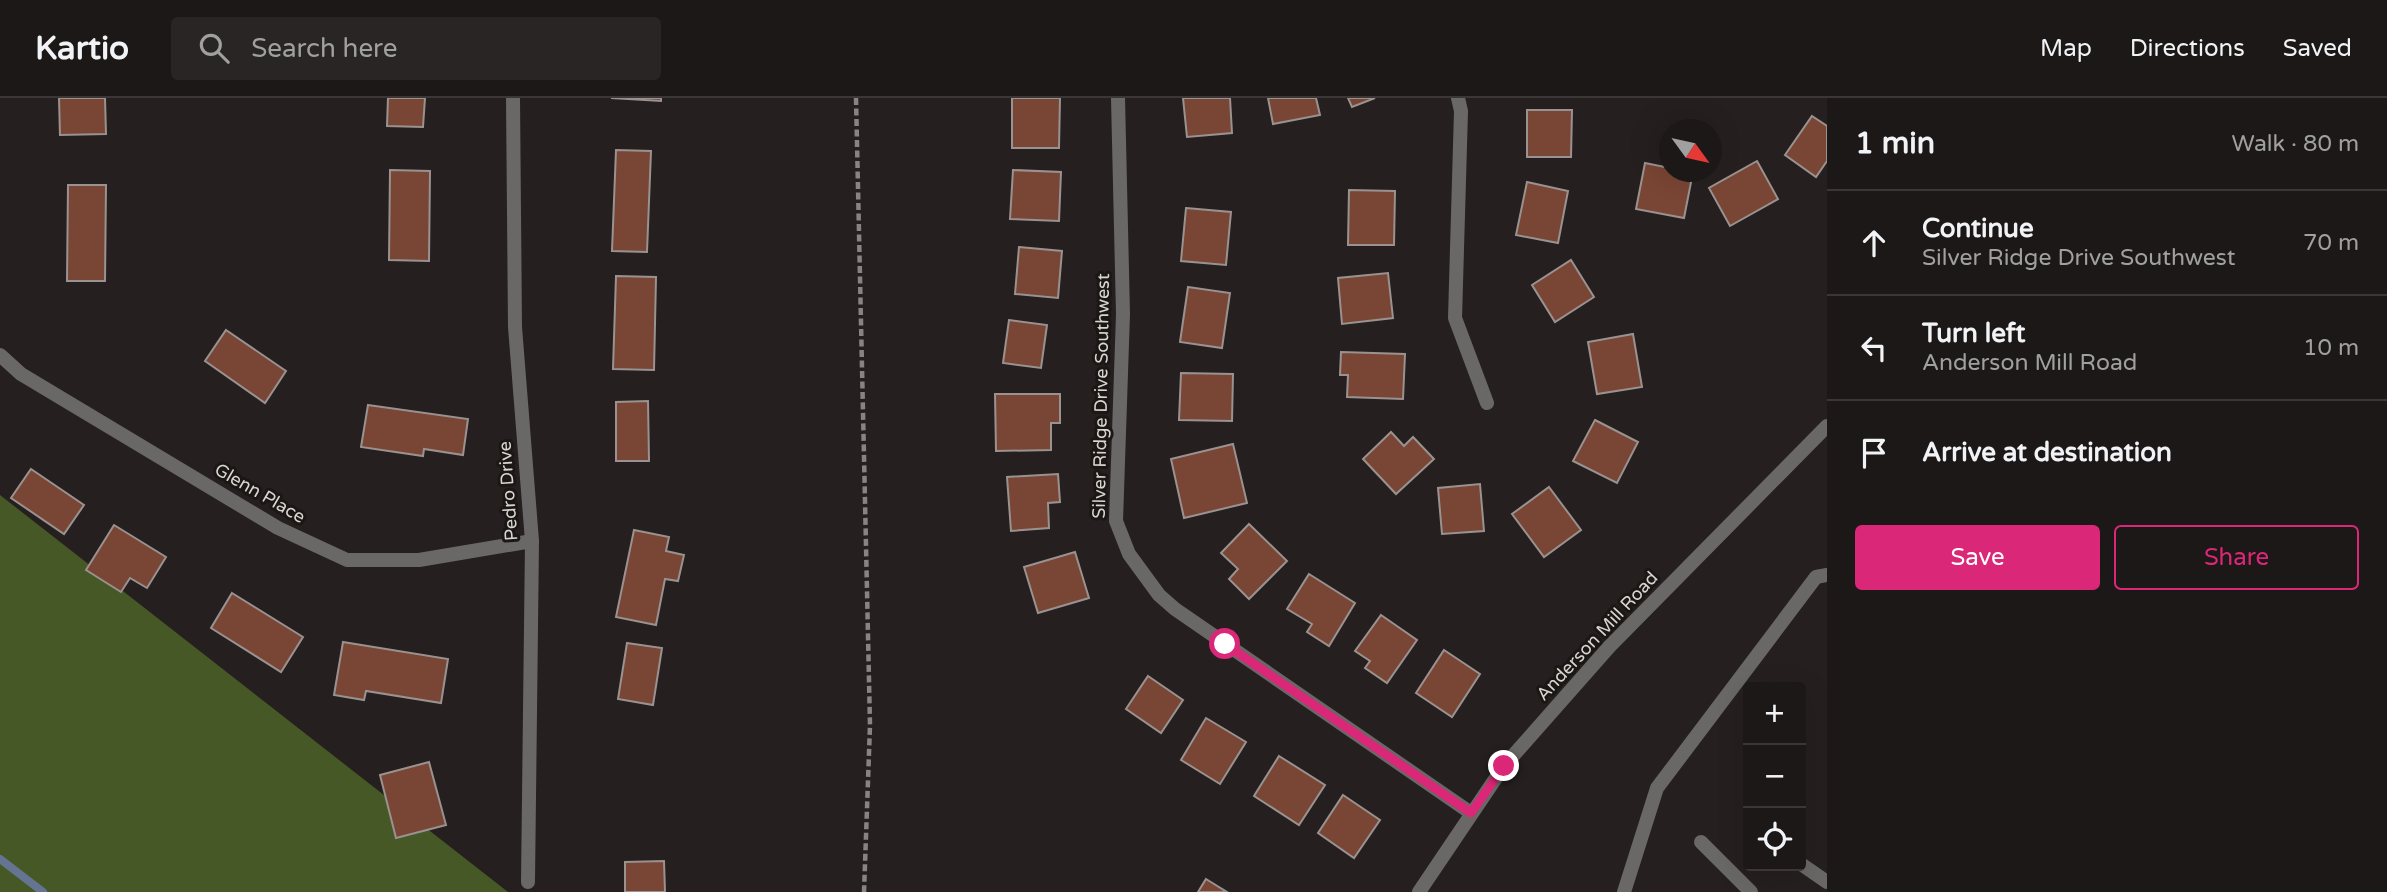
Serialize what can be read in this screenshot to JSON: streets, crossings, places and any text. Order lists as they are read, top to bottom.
{
  "streets": {
    "street": [
      "Silver Ridge Drive Southwest",
      "Pedro Drive",
      "Glenn Place",
      "Anderson Mill Road"
    ]
  },
  "crossings": [
    ["Silver Ridge Drive Southwest", "Anderson Mill Road"],
    ["Pedro Drive", "Glenn Place"]
  ],
  "north": "bottom right",
  "page": {
    "header": "Kartio",
    "search": "Search here",
    "nav": ["Map", "Directions", "Saved"],
    "heading": ["1 min", "Walk · 80 m"],
    "list": [
      ["Continue", "Silver Ridge Drive Southwest", "70 m"],
      ["Turn left", "Anderson Mill Road", "10 m"],
      "Arrive at destination"
    ],
    "buttons": ["Save", "Share"],
    "map_buttons": ["+", "−"]
  }
}
